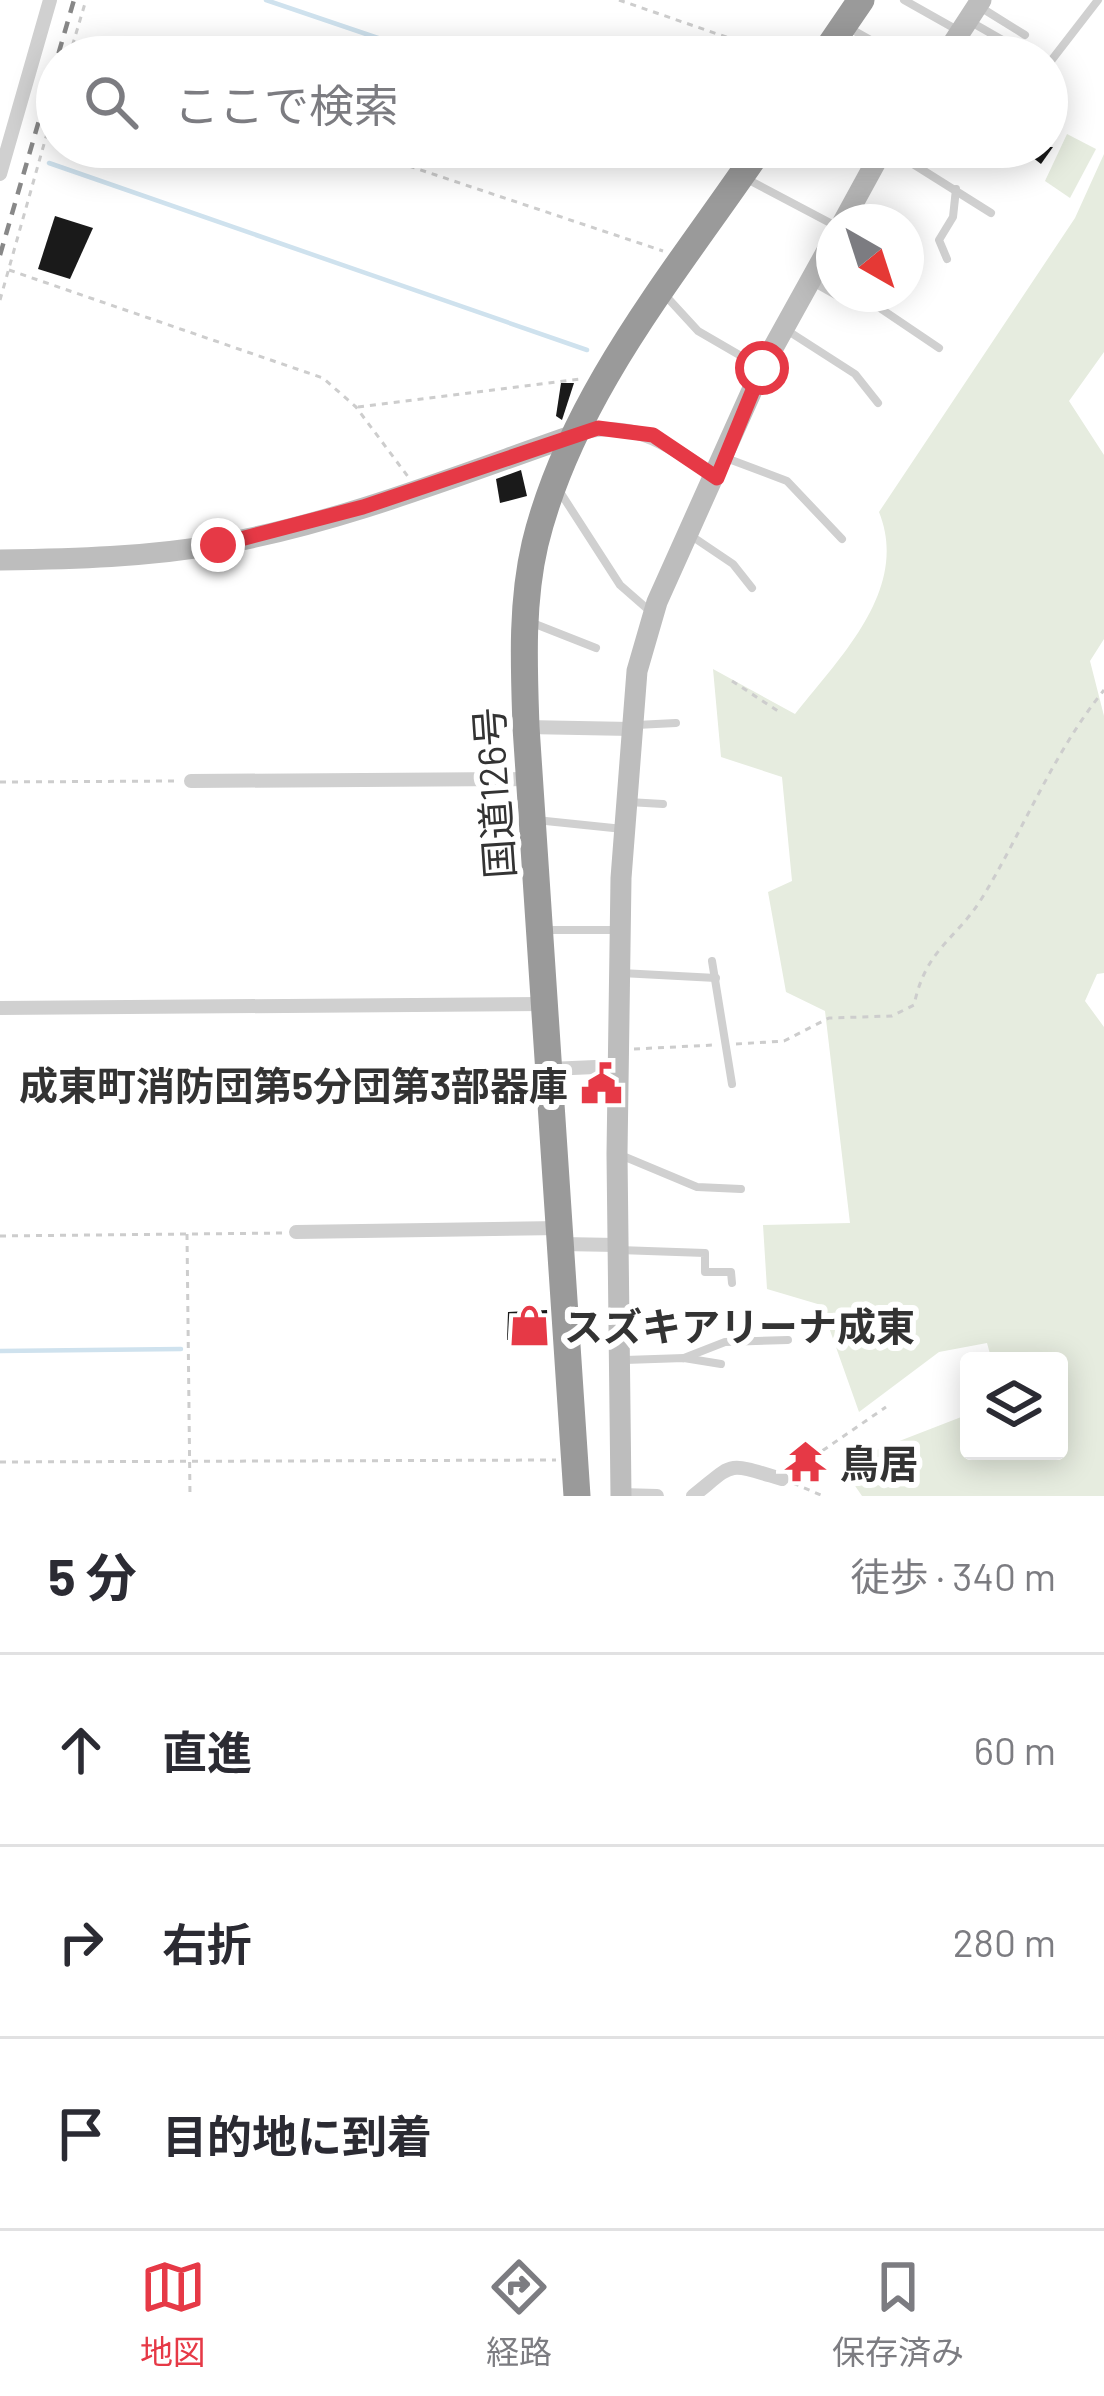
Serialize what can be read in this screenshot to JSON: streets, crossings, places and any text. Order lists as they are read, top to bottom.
{
  "streets": {
    "highway": ["国道126号"]
  },
  "places": {
    "public building": ["成東町消防団第5分団第3部器庫"],
    "shop": ["スズキアリーナ成東"],
    "temple": ["鳥居"]
  },
  "north": "bottom right",
  "page": {
    "search": "ここで検索",
    "heading": ["5 分", "徒歩 · 340 m"],
    "list": [
      ["直進", "60 m"],
      ["右折", "280 m"],
      "目的地に到着"
    ],
    "nav": ["地図", "経路", "保存済み"]
  }
}
